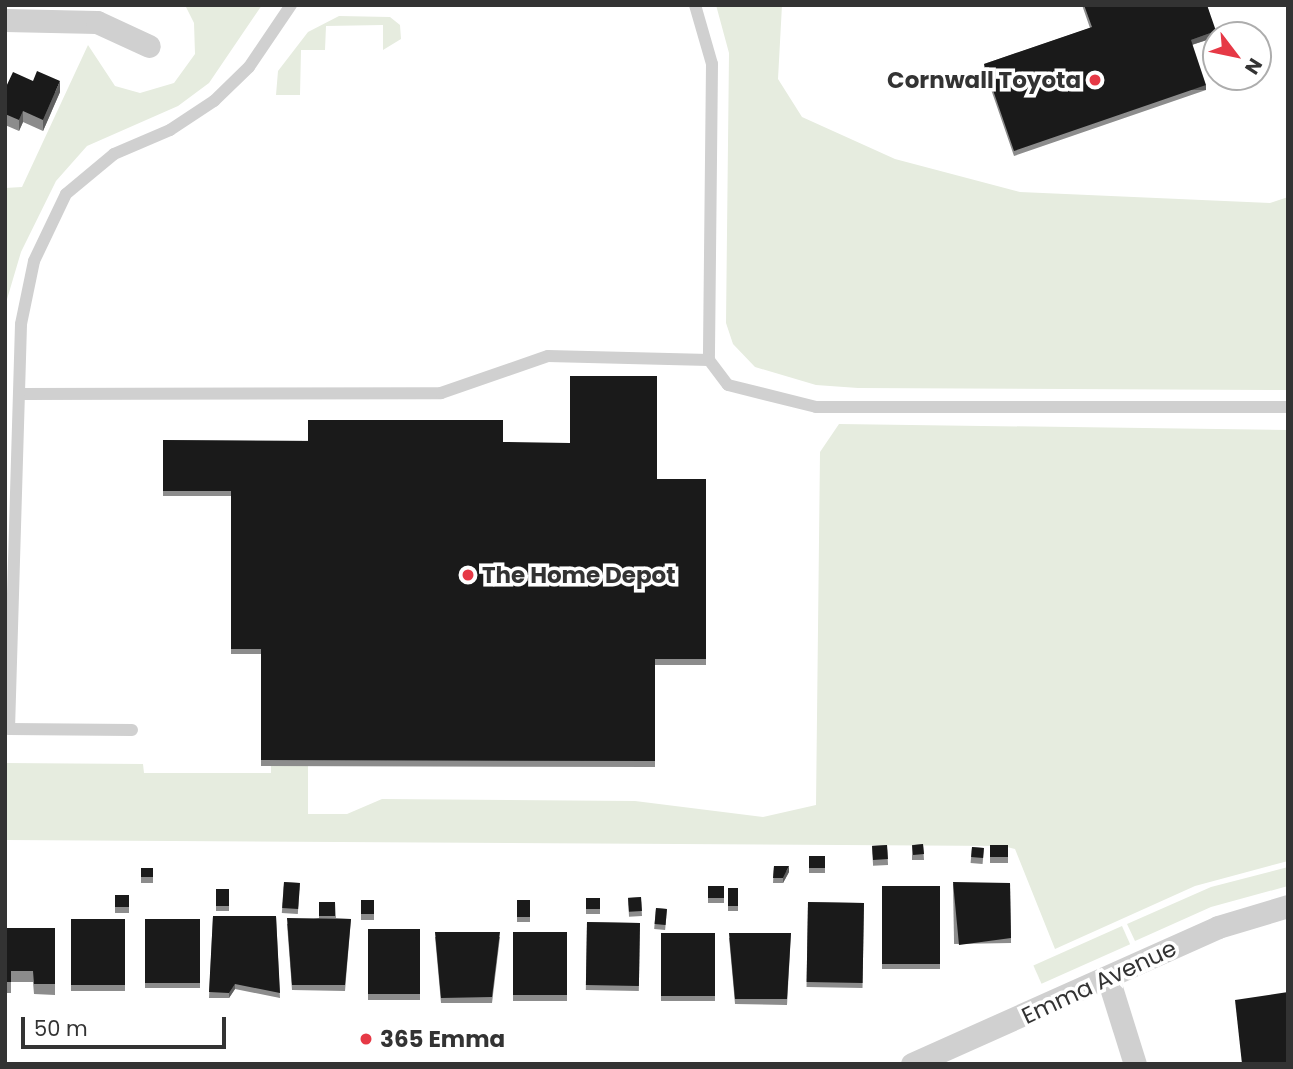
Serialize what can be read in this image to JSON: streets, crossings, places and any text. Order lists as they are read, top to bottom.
{
  "streets": {
    "street": ["Emma Avenue"]
  },
  "places": ["Cornwall Toyota", "The Home Depot", "365 Emma"],
  "scale_bar": "50 m",
  "north": "bottom right"
}
